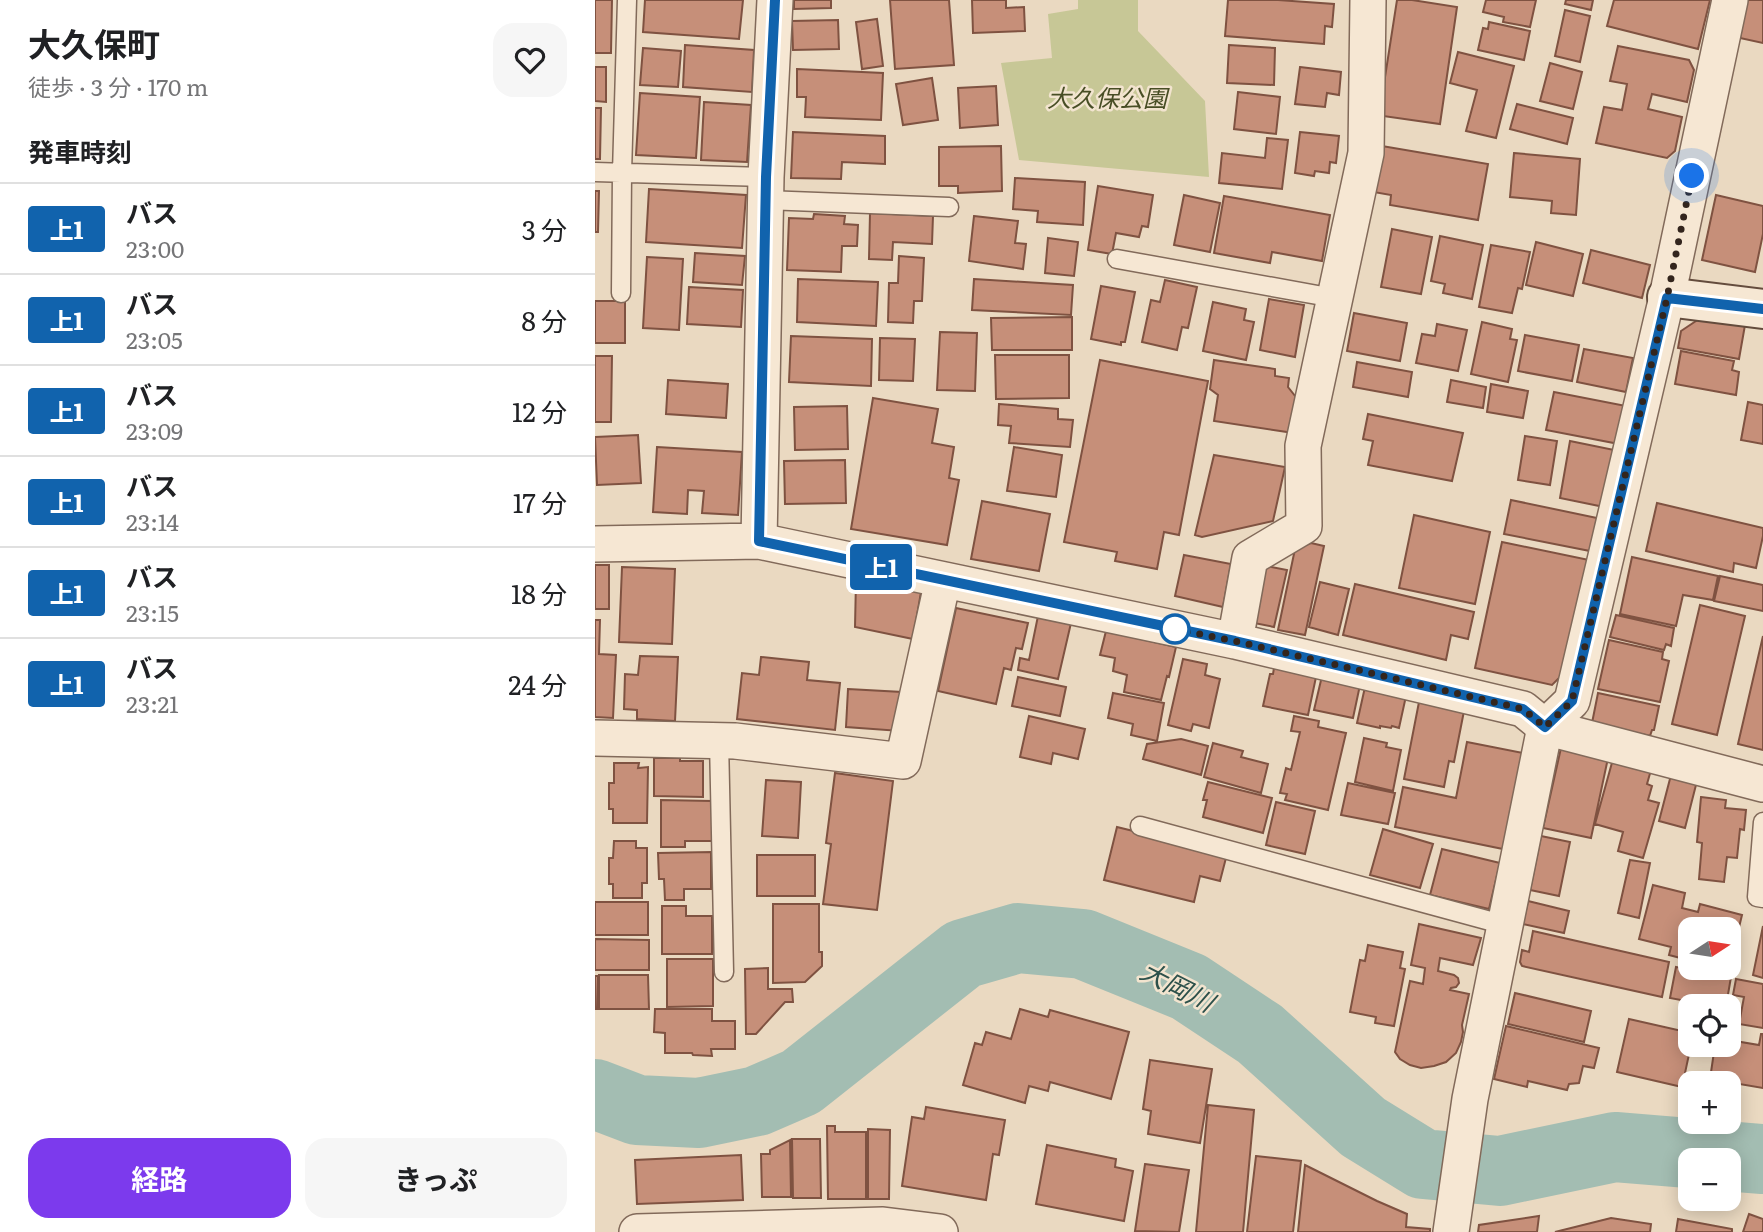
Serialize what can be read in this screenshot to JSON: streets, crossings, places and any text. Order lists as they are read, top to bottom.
{
  "water": ["大岡川"],
  "parks": ["大久保公園"],
  "lines": ["bus line 上1"],
  "north": "right",
  "page": {
    "heading": [
      ["大久保町", "徒歩 · 3 分 · 170 m"],
      "発車時刻"
    ],
    "on_map": "上1",
    "list": [
      {
        "mark": "上1",
        "name": "バス",
        "note": "23:00",
        "value": "3 分"
      },
      {
        "mark": "上1",
        "name": "バス",
        "note": "23:05",
        "value": "8 分"
      },
      {
        "mark": "上1",
        "name": "バス",
        "note": "23:09",
        "value": "12 分"
      },
      {
        "mark": "上1",
        "name": "バス",
        "note": "23:14",
        "value": "17 分"
      },
      {
        "mark": "上1",
        "name": "バス",
        "note": "23:15",
        "value": "18 分"
      },
      {
        "mark": "上1",
        "name": "バス",
        "note": "23:21",
        "value": "24 分"
      }
    ],
    "map_buttons": ["+", "−"],
    "buttons": ["経路", "きっぷ"]
  }
}
